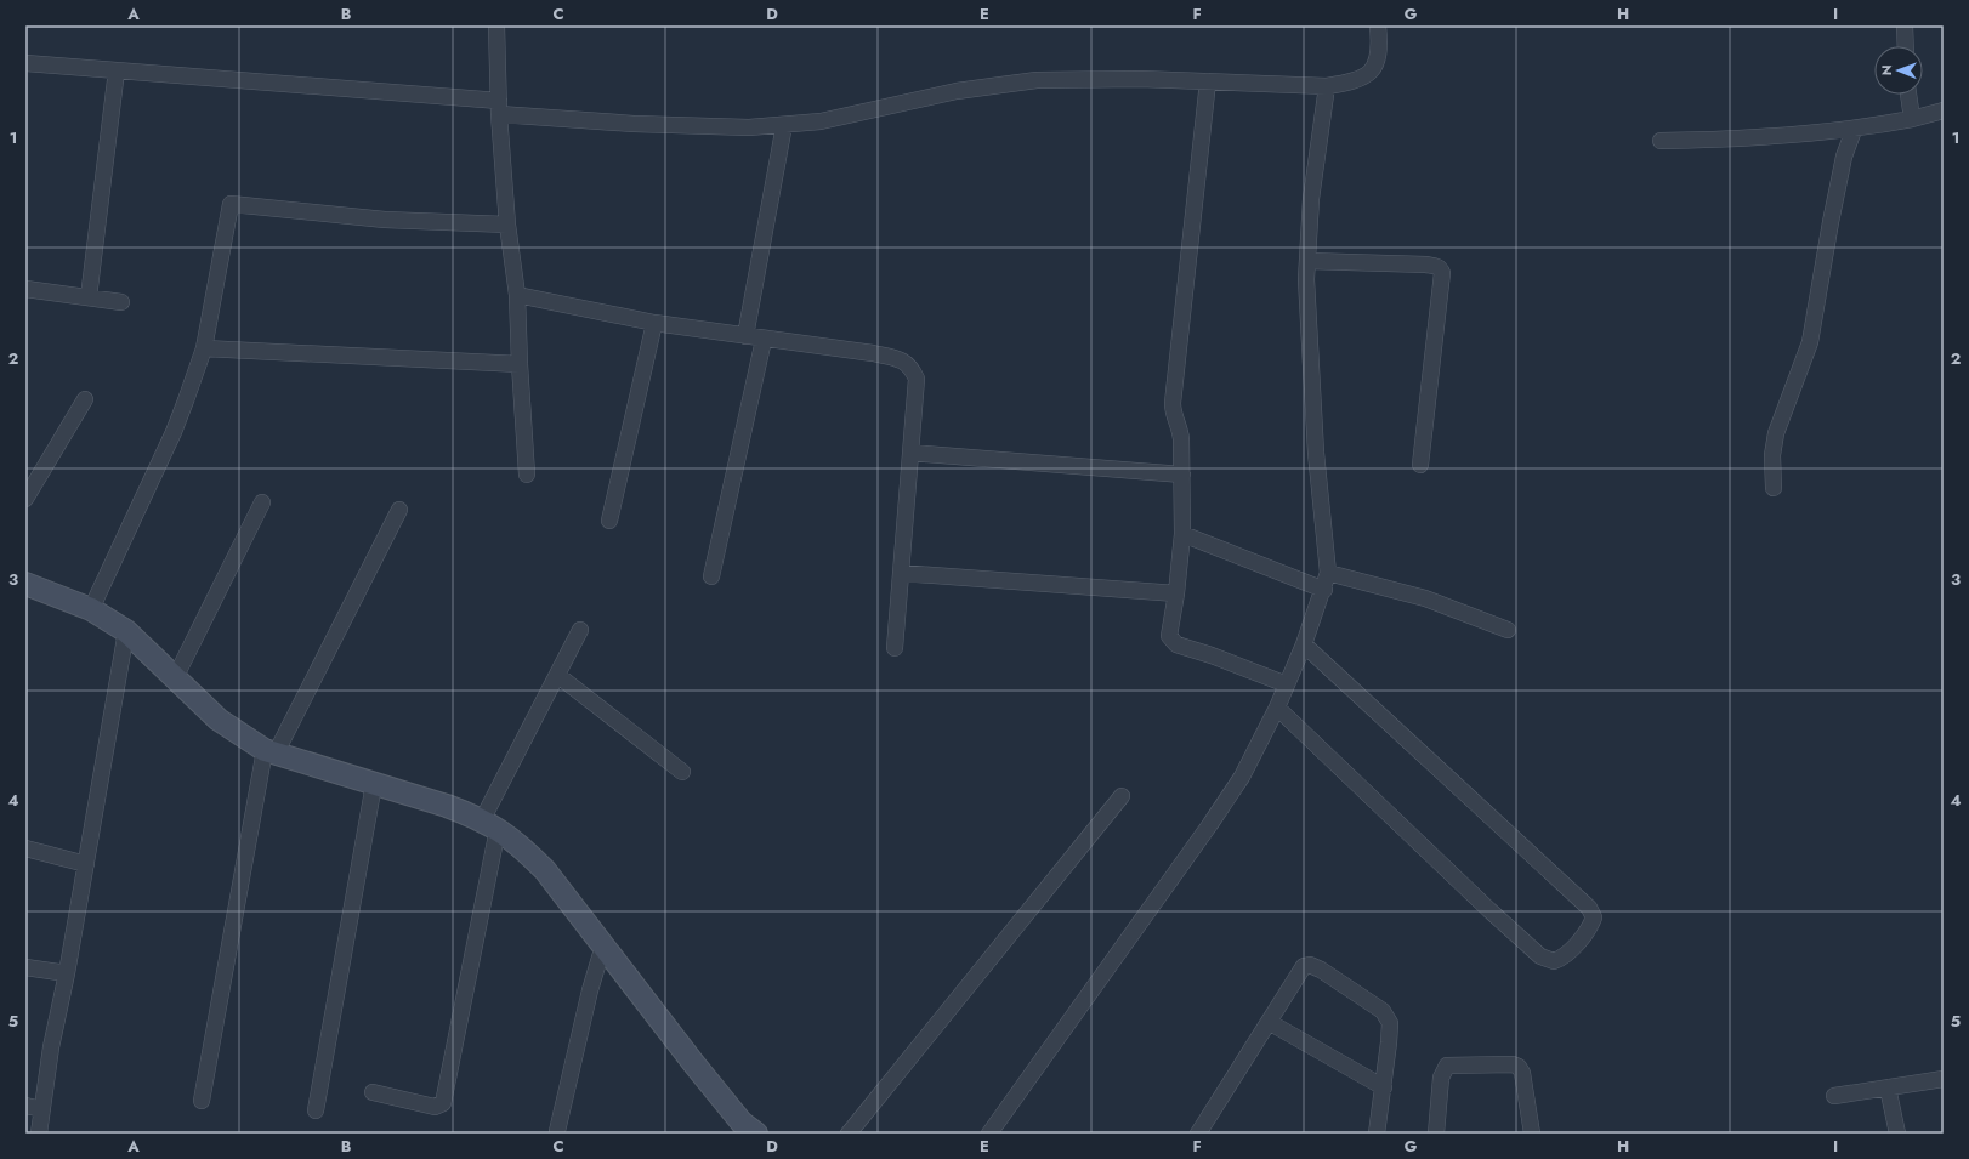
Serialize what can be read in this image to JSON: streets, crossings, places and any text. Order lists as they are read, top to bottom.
{
  "north": "left",
  "grid": {
    "columns": [
      "A",
      "B",
      "C",
      "D",
      "E",
      "F",
      "G",
      "H",
      "I"
    ],
    "rows": [
      "1",
      "2",
      "3",
      "4",
      "5"
    ]
  }
}
